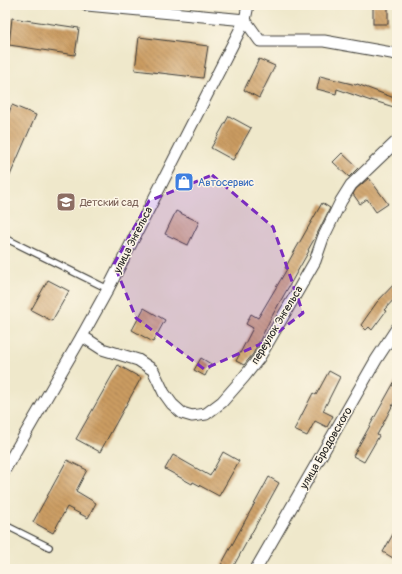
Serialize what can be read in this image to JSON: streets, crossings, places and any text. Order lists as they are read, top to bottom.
{
  "streets": {
    "street": ["улица Энгельса", "переулок Энгельса", "улица Бродовского"]
  },
  "crossings": [
    ["улица Энгельса", "переулок Энгельса"]
  ],
  "places": {
    "shop": ["Автосервис"],
    "school or university": ["Детский сад"]
  }
}
